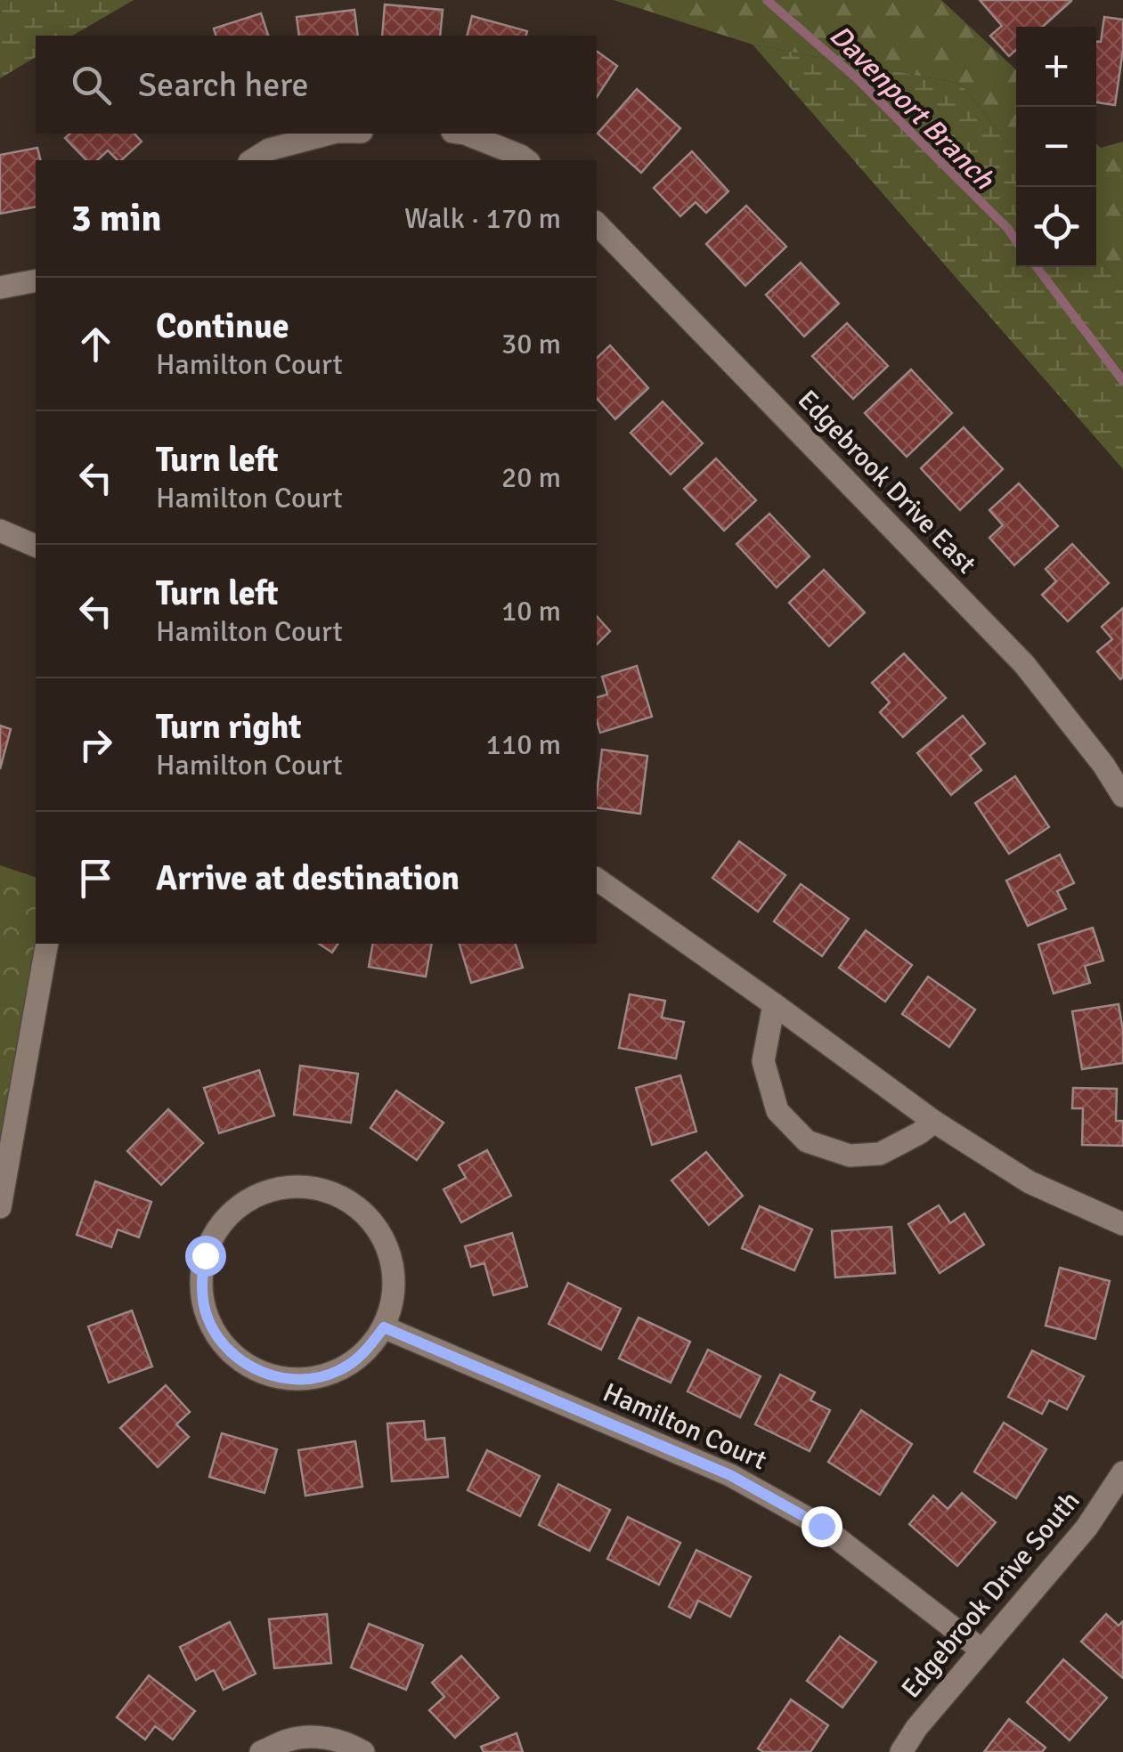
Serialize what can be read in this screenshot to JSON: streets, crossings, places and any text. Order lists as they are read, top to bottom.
{
  "streets": {
    "street": ["Edgebrook Drive East", "Hamilton Court", "Edgebrook Drive South"]
  },
  "crossings": [
    ["Hamilton Court", "Edgebrook Drive South"]
  ],
  "water": ["Davenport Branch"],
  "page": {
    "map_buttons": ["+", "−"],
    "search": "Search here",
    "heading": ["3 min", "Walk · 170 m"],
    "list": [
      ["Continue", "Hamilton Court", "30 m"],
      ["Turn left", "Hamilton Court", "20 m"],
      ["Turn left", "Hamilton Court", "10 m"],
      ["Turn right", "Hamilton Court", "110 m"],
      "Arrive at destination"
    ]
  }
}
